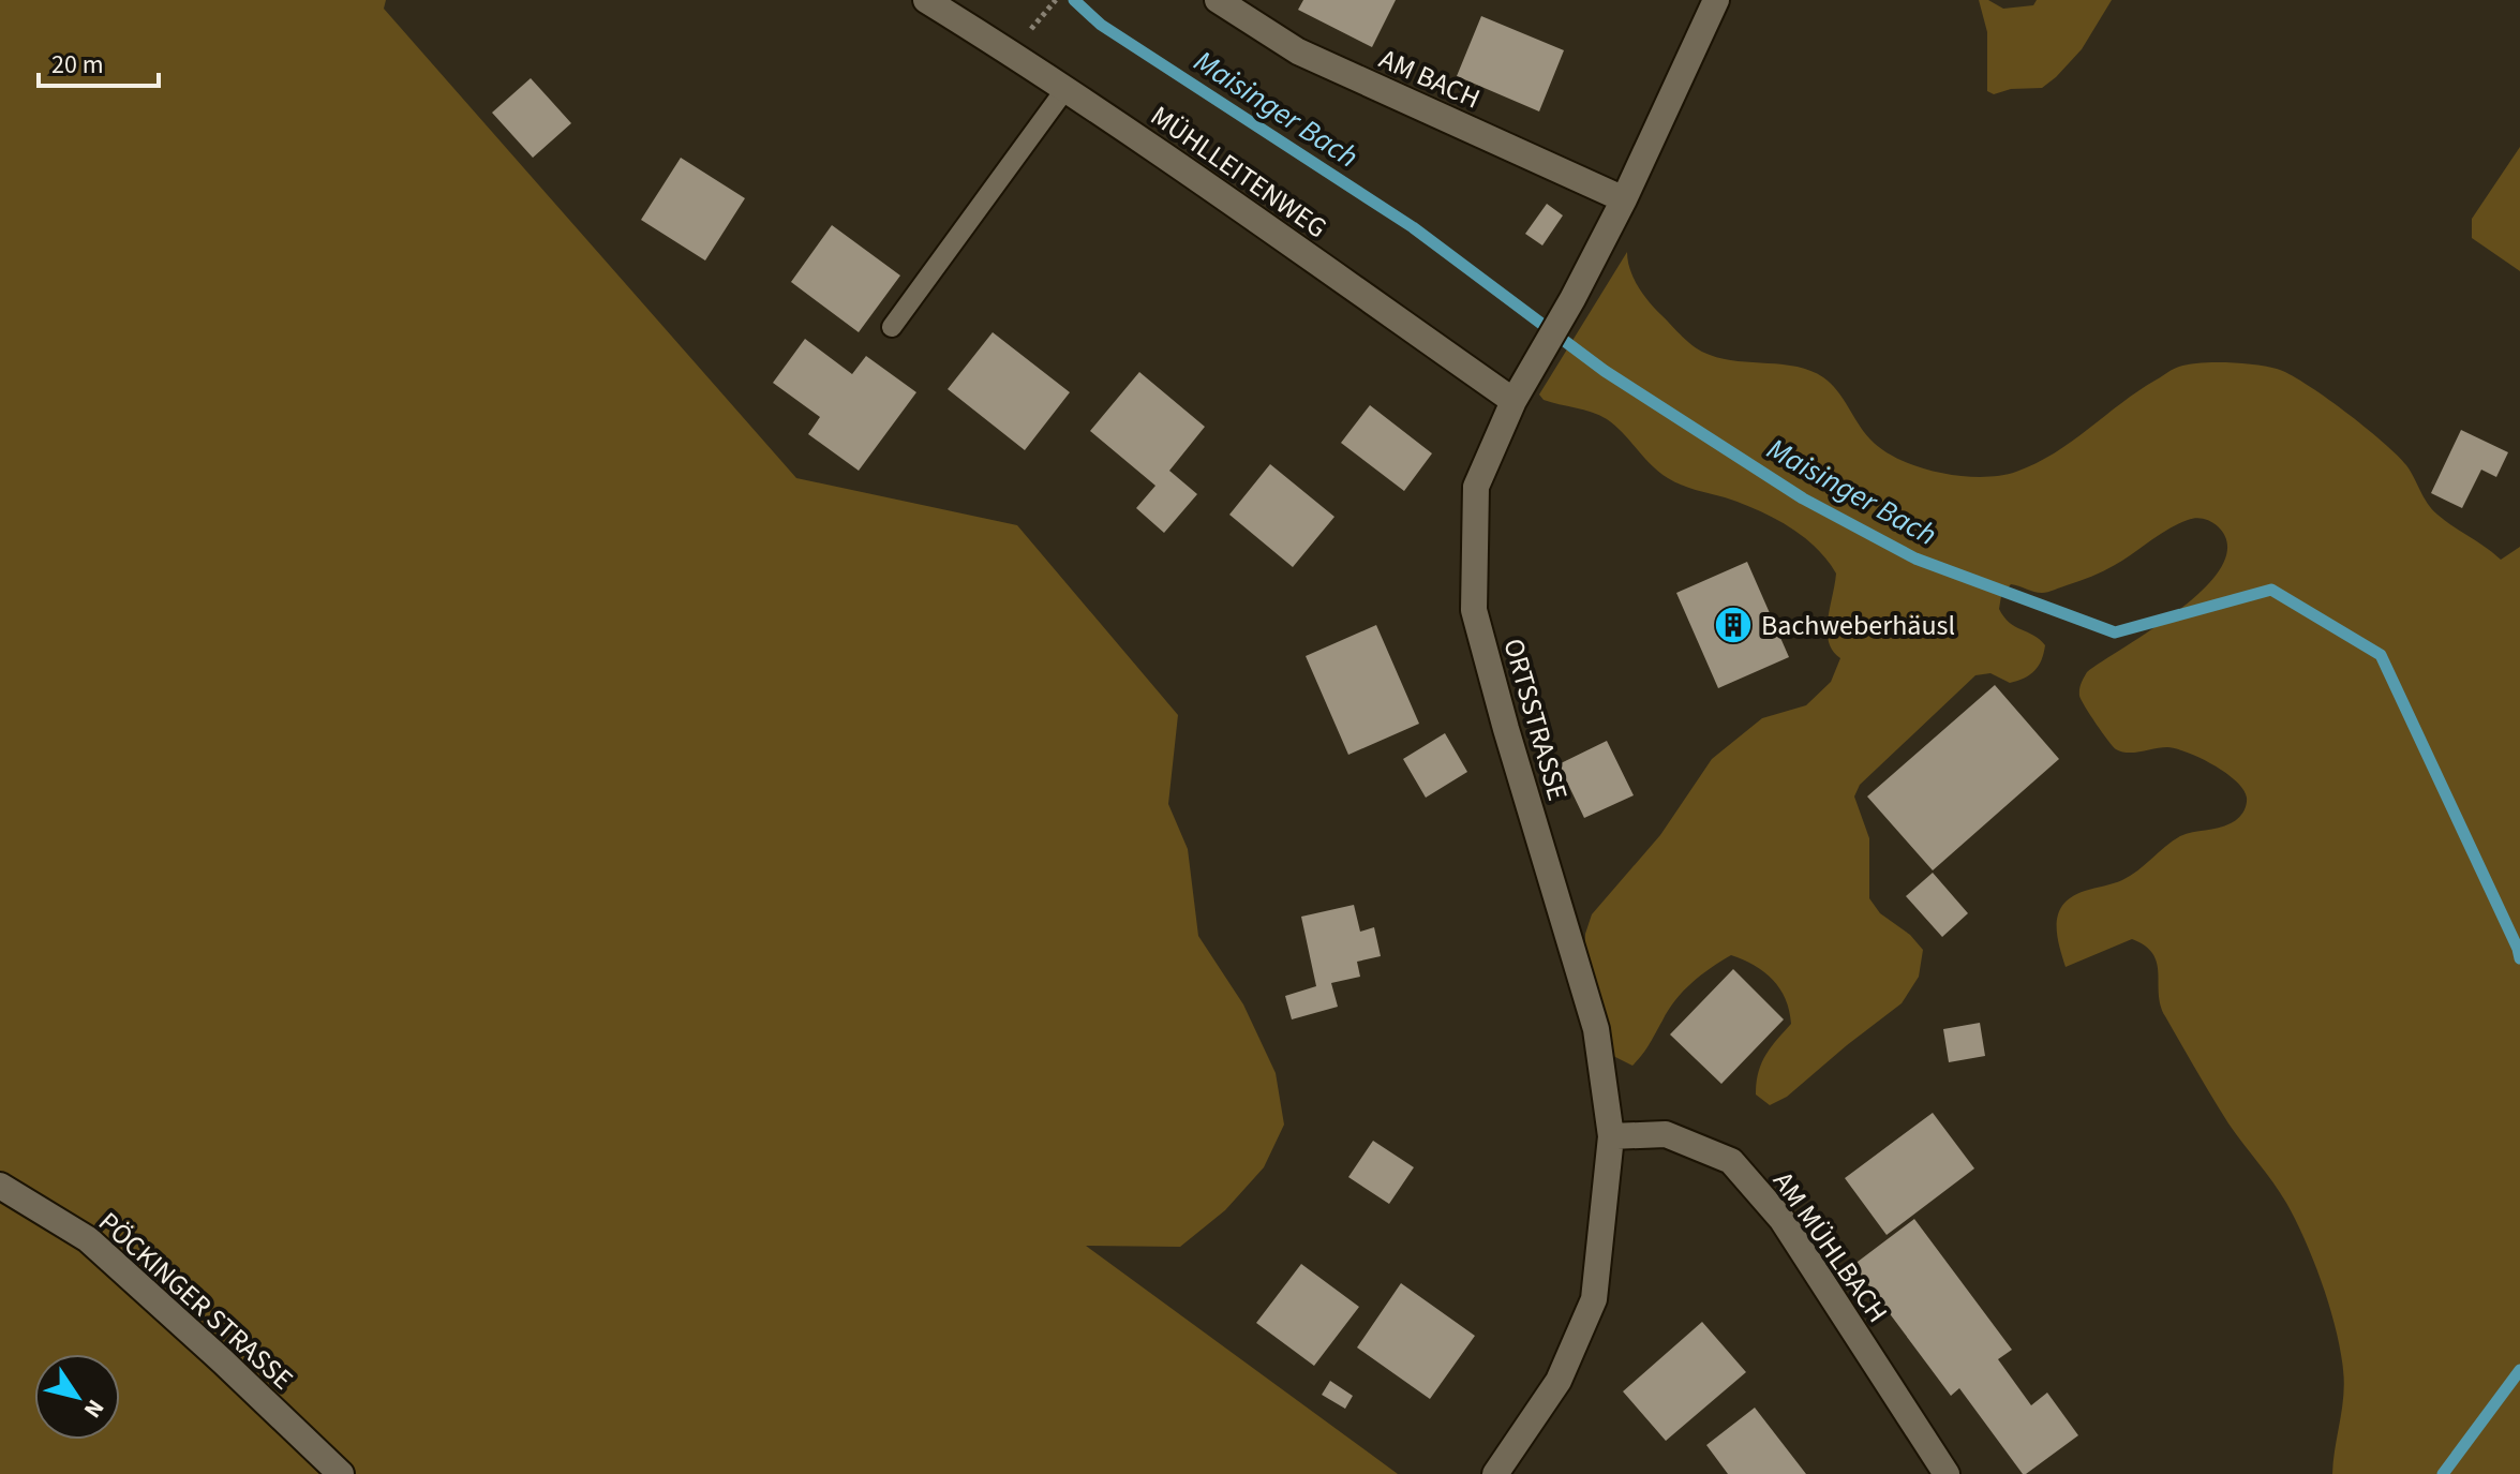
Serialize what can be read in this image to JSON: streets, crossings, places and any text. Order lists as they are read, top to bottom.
{
  "streets": {
    "street": [
      "AM BACH",
      "MÜHLLEITENWEG",
      "ORTSSTRASSE",
      "AM MÜHLBACH",
      "PÖCKINGER STRASSE"
    ]
  },
  "crossings": [
    ["AM BACH", "ORTSSTRASSE"],
    ["MÜHLLEITENWEG", "ORTSSTRASSE"],
    ["ORTSSTRASSE", "AM MÜHLBACH"]
  ],
  "water": ["Maisinger Bach"],
  "places": {
    "building": ["Bachweberhäusl"]
  },
  "scale_bar": "20 m",
  "north": "bottom right"
}
